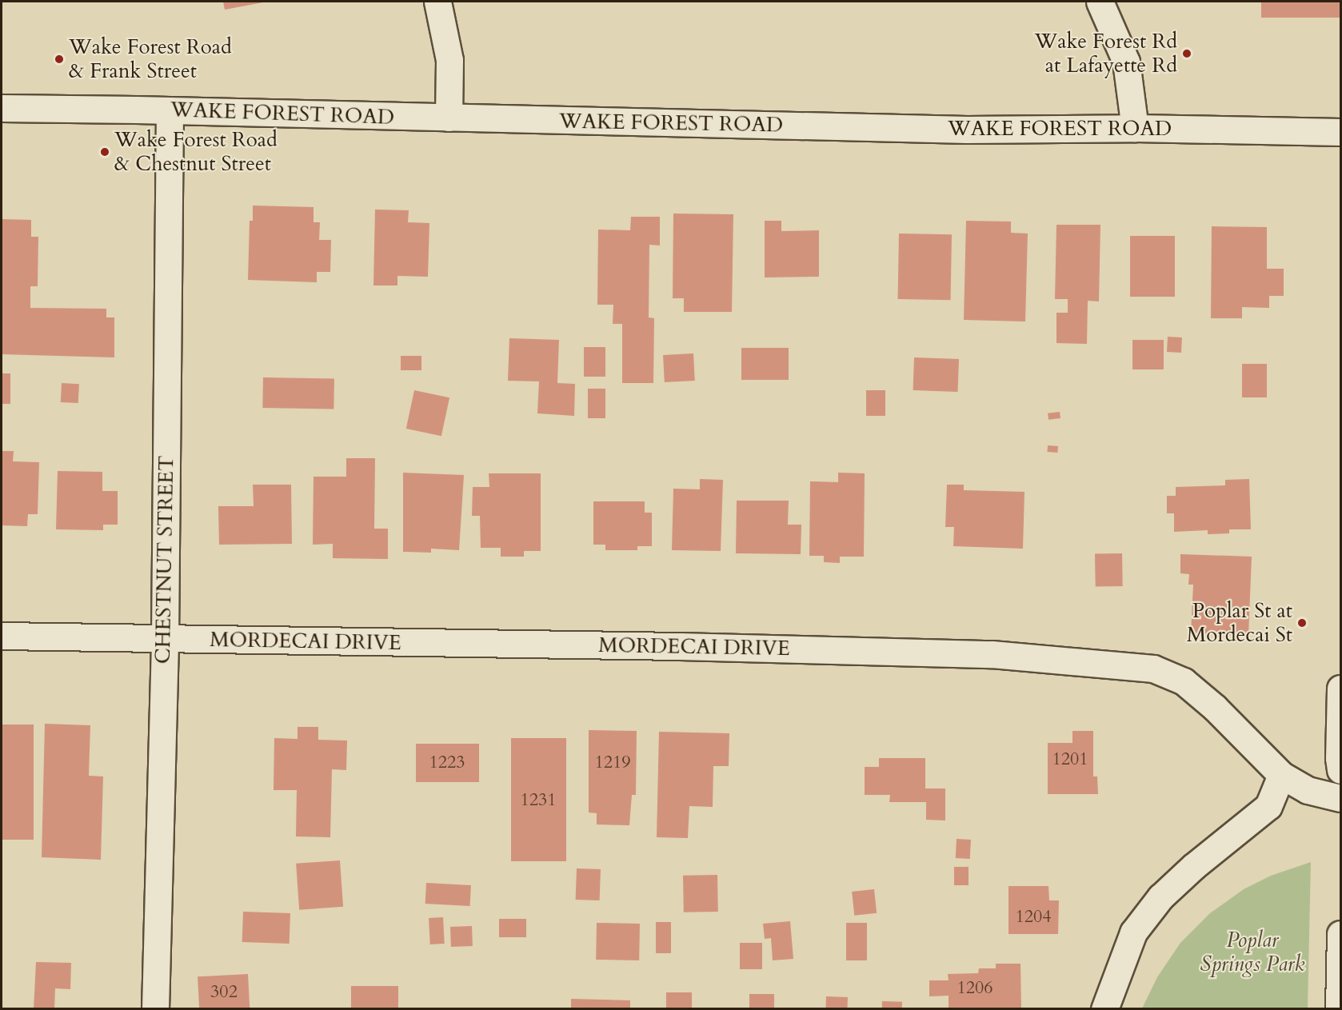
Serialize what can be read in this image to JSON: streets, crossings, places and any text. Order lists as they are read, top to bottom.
{
  "streets": {
    "street": ["WAKE FOREST ROAD", "CHESTNUT STREET", "MORDECAI DRIVE"]
  },
  "crossings": [
    ["WAKE FOREST ROAD", "CHESTNUT STREET"],
    ["CHESTNUT STREET", "MORDECAI DRIVE"]
  ],
  "parks": ["Poplar Springs Park"],
  "places": [
    "Wake Forest Rd at Lafayette Rd",
    "Wake Forest Road & Frank Street",
    "Wake Forest Road & Chestnut Street",
    "Poplar St at Mordecai St"
  ],
  "house_numbers": [
    "1201",
    "1223",
    "1219",
    "1231",
    "1204",
    "1206",
    "302"
  ]
}
